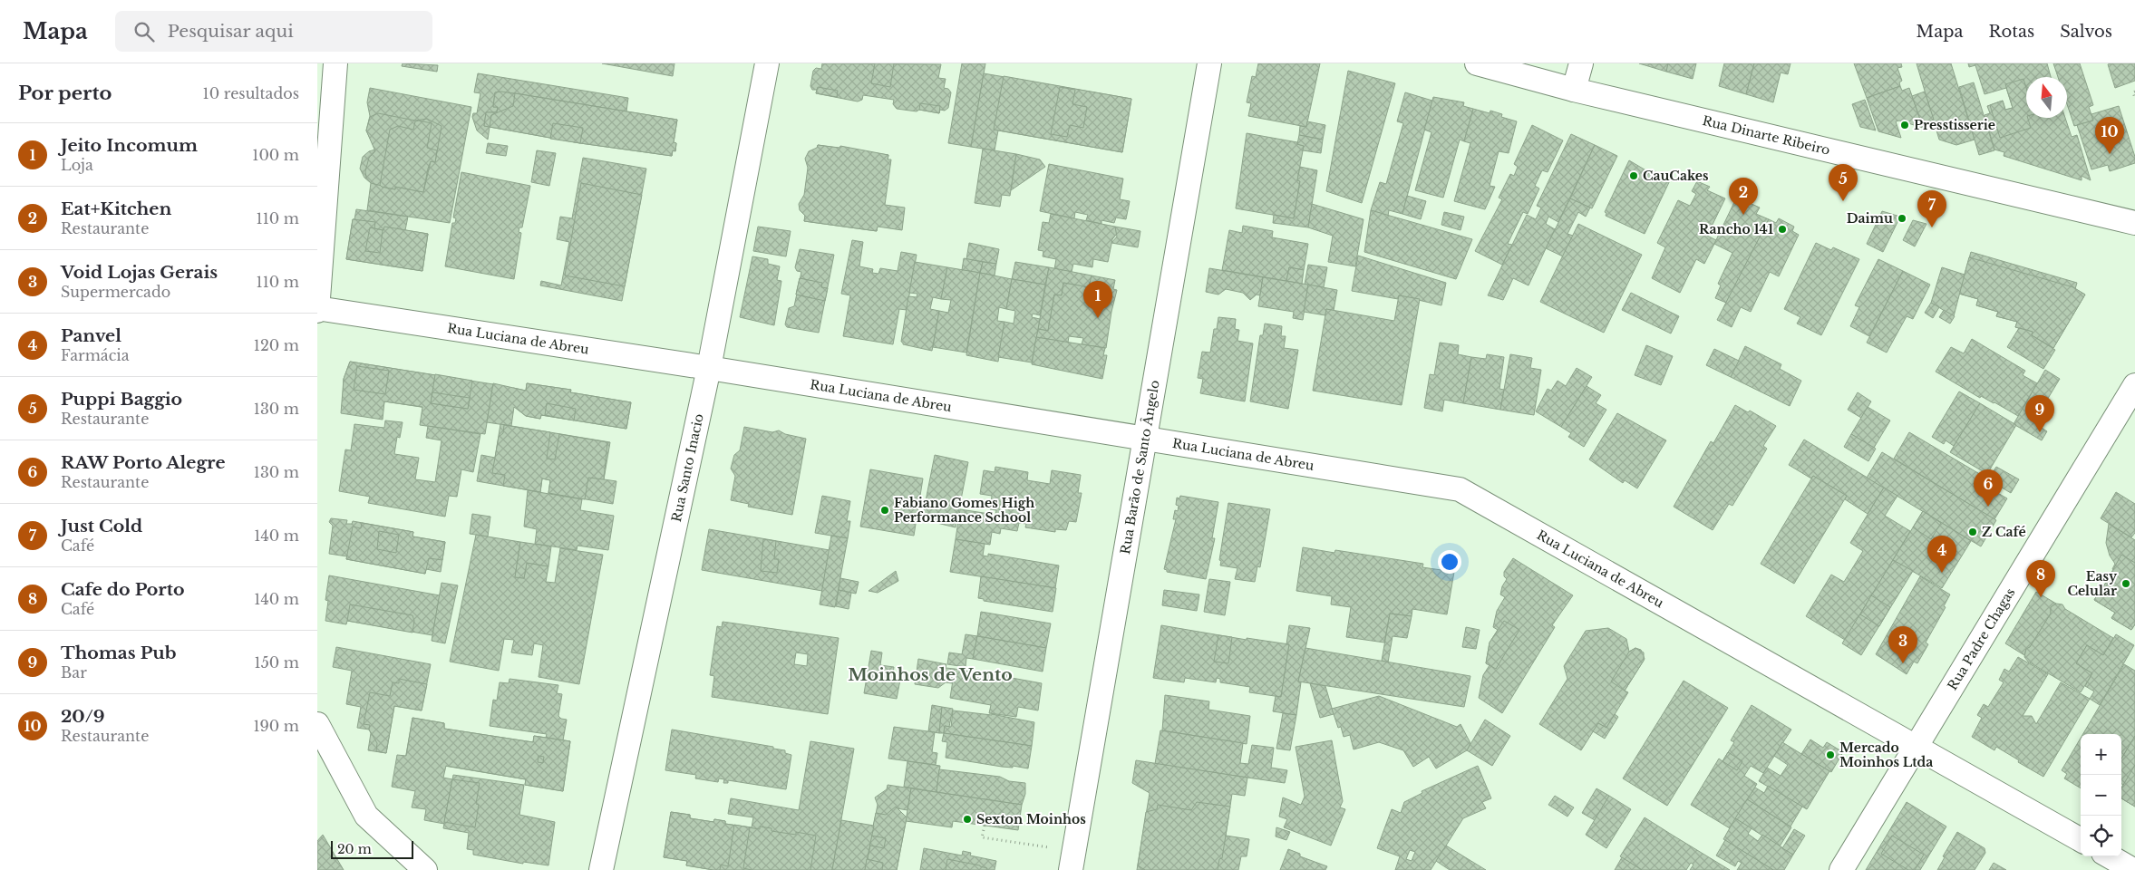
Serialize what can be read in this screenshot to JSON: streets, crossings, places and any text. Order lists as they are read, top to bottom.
{
  "streets": {
    "street": [
      "Rua Dinarte Ribeiro",
      "Rua Luciana de Abreu",
      "Rua Barão de Santo Ângelo",
      "Rua Santo Inacio",
      "Rua Padre Chagas"
    ]
  },
  "crossings": [
    ["Rua Luciana de Abreu", "Rua Barão de Santo Ângelo"],
    ["Rua Luciana de Abreu", "Rua Santo Inacio"],
    ["Rua Luciana de Abreu", "Rua Padre Chagas"]
  ],
  "districts": ["Moinhos de Vento"],
  "places": [
    "Presstisserie",
    "CauCakes",
    "Daimu",
    "Rancho 141",
    "Fabiano Gomes High Performance School",
    "Z Café",
    "Easy Celular",
    "Mercado Moinhos Ltda",
    "Sexton Moinhos"
  ],
  "scale_bar": "20 m",
  "north": "top",
  "page": {
    "header": "Mapa",
    "search": "Pesquisar aqui",
    "nav": ["Mapa", "Rotas", "Salvos"],
    "heading": ["Por perto", "10 resultados"],
    "pins": [
      "10",
      "5",
      "2",
      "7",
      "1",
      "9",
      "6",
      "4",
      "8",
      "3"
    ],
    "list": [
      {
        "mark": "1",
        "name": "Jeito Incomum",
        "note": "Loja",
        "value": "100 m"
      },
      {
        "mark": "2",
        "name": "Eat+Kitchen",
        "note": "Restaurante",
        "value": "110 m"
      },
      {
        "mark": "3",
        "name": "Void Lojas Gerais",
        "note": "Supermercado",
        "value": "110 m"
      },
      {
        "mark": "4",
        "name": "Panvel",
        "note": "Farmácia",
        "value": "120 m"
      },
      {
        "mark": "5",
        "name": "Puppi Baggio",
        "note": "Restaurante",
        "value": "130 m"
      },
      {
        "mark": "6",
        "name": "RAW Porto Alegre",
        "note": "Restaurante",
        "value": "130 m"
      },
      {
        "mark": "7",
        "name": "Just Cold",
        "note": "Café",
        "value": "140 m"
      },
      {
        "mark": "8",
        "name": "Cafe do Porto",
        "note": "Café",
        "value": "140 m"
      },
      {
        "mark": "9",
        "name": "Thomas Pub",
        "note": "Bar",
        "value": "150 m"
      },
      {
        "mark": "10",
        "name": "20/9",
        "note": "Restaurante",
        "value": "190 m"
      }
    ],
    "map_buttons": ["+", "−"],
    "scale": "20 m"
  }
}
